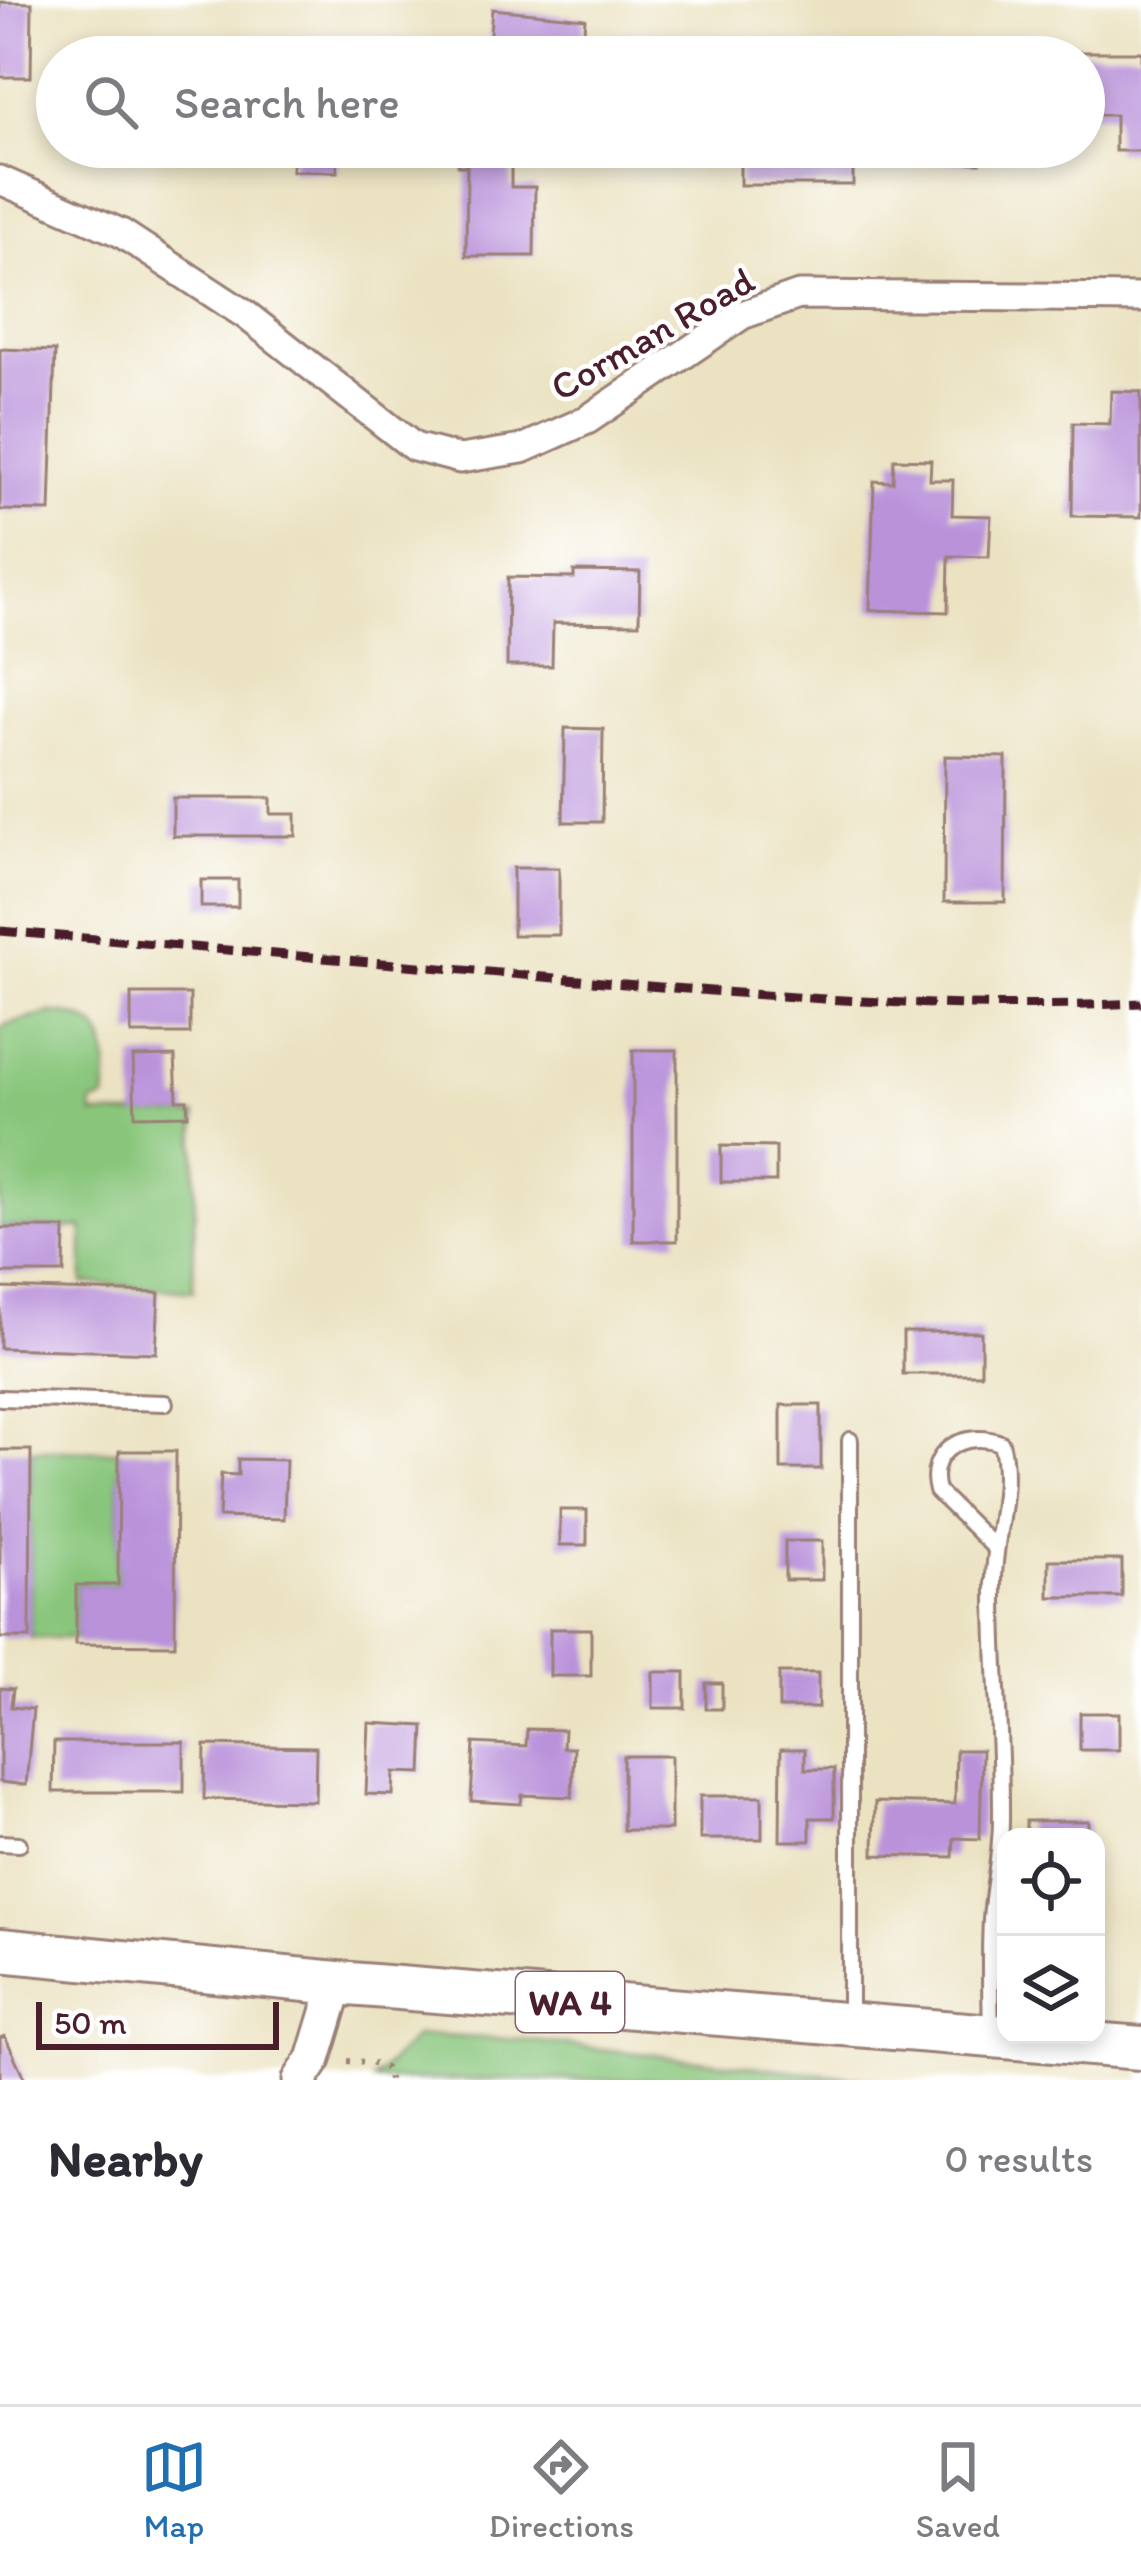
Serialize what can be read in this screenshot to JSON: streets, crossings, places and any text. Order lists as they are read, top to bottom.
{
  "streets": {
    "main road": ["WA 4"],
    "street": ["Corman Road"]
  },
  "scale_bar": "50 m",
  "page": {
    "search": "Search here",
    "scale": "50 m",
    "heading": ["Nearby", "0 results"],
    "nav": ["Map", "Directions", "Saved"]
  }
}
